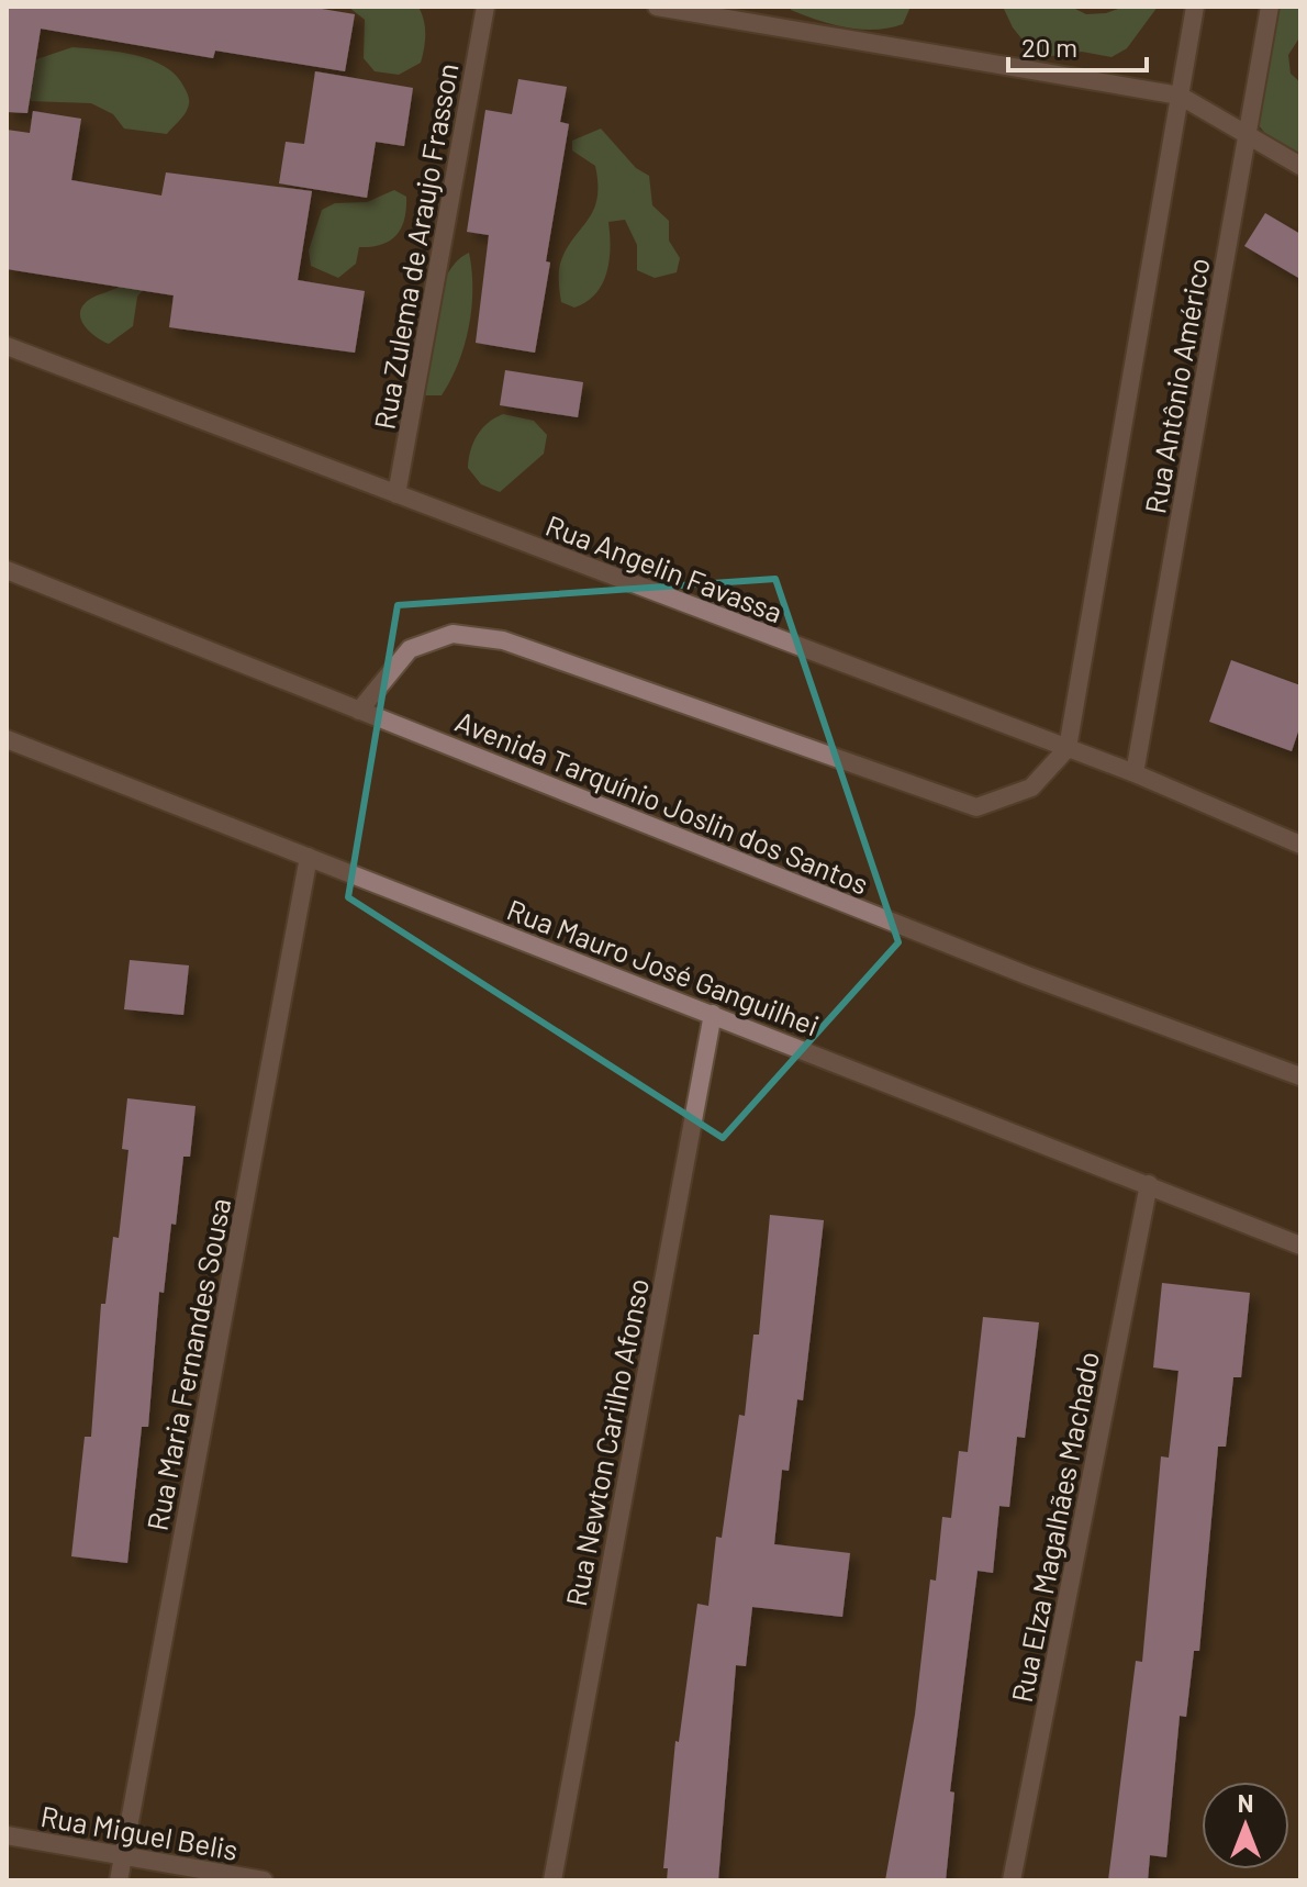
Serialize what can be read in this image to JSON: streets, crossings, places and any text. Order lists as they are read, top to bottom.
{
  "streets": {
    "street": [
      "Rua Zulema de Araujo Frasson",
      "Rua Antônio Américo",
      "Rua Angelin Favassa",
      "Avenida Tarquínio Joslin dos Santos",
      "Rua Mauro José Ganguilhei",
      "Rua Maria Fernandes Sousa",
      "Rua Newton Carilho Afonso",
      "Rua Elza Magalhães Machado",
      "Rua Miguel Belis"
    ]
  },
  "crossings": [
    ["Rua Zulema de Araujo Frasson", "Rua Angelin Favassa"],
    ["Rua Antônio Américo", "Rua Angelin Favassa"],
    ["Rua Mauro José Ganguilhei", "Rua Maria Fernandes Sousa"],
    ["Rua Mauro José Ganguilhei", "Rua Newton Carilho Afonso"],
    ["Rua Mauro José Ganguilhei", "Rua Elza Magalhães Machado"],
    ["Rua Maria Fernandes Sousa", "Rua Miguel Belis"]
  ],
  "scale_bar": "20 m",
  "north": "top"
}
